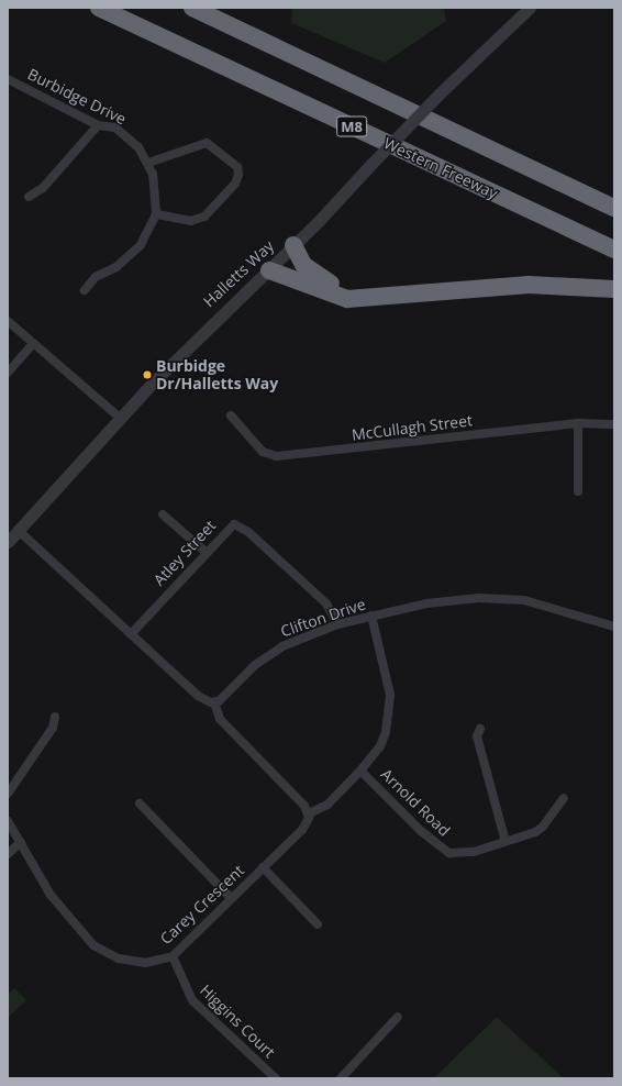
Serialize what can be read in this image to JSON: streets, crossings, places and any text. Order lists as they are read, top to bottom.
{
  "streets": {
    "highway": ["M8", "Western Freeway"],
    "street": [
      "Burbidge Drive",
      "Halletts Way",
      "McCullagh Street",
      "Atley Street",
      "Clifton Drive",
      "Arnold Road",
      "Carey Crescent",
      "Higgins Court"
    ]
  },
  "crossings": [
    ["Atley Street", "Clifton Drive"],
    ["Carey Crescent", "Higgins Court"]
  ],
  "places": ["Burbidge Dr/Halletts Way"]
}
